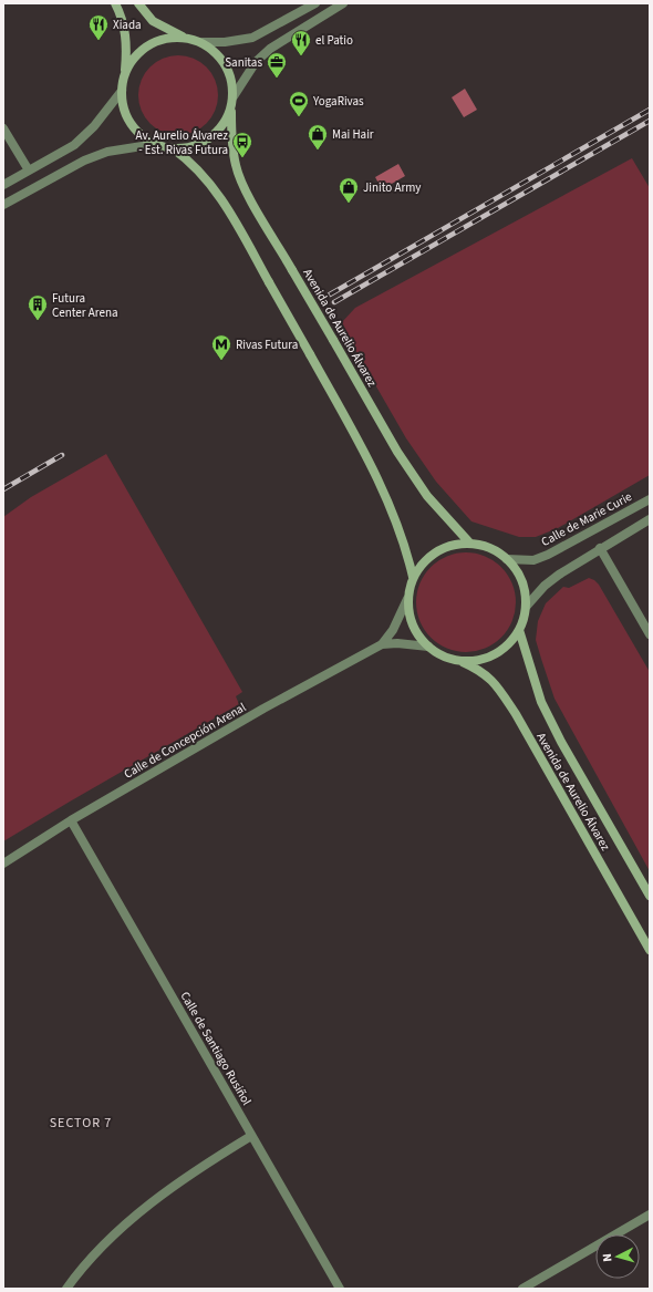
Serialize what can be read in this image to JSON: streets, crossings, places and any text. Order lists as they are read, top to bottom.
{
  "streets": {
    "main road": ["Avenida de Aurelio Álvarez"],
    "street": ["Calle de Marie Curie", "Calle de Concepción Arenal", "Calle de Santiago Rusiñol"]
  },
  "crossings": [
    ["Avenida de Aurelio Álvarez", "Calle de Marie Curie"],
    ["Avenida de Aurelio Álvarez", "Calle de Concepción Arenal"],
    ["Calle de Marie Curie", "Calle de Concepción Arenal"],
    ["Calle de Concepción Arenal", "Calle de Santiago Rusiñol"]
  ],
  "districts": ["SECTOR 7"],
  "places": {
    "restaurant": ["Xiada", "el Patio"],
    "office": ["Sanitas"],
    "sports": ["YogaRivas"],
    "shop": ["Mai Hair", "Jinito Army"],
    "bus stop": ["Av. Aurelio Álvarez - Est. Rivas Futura"],
    "building": ["Futura Center Arena"],
    "metro station": ["Rivas Futura"]
  },
  "north": "left"
}
